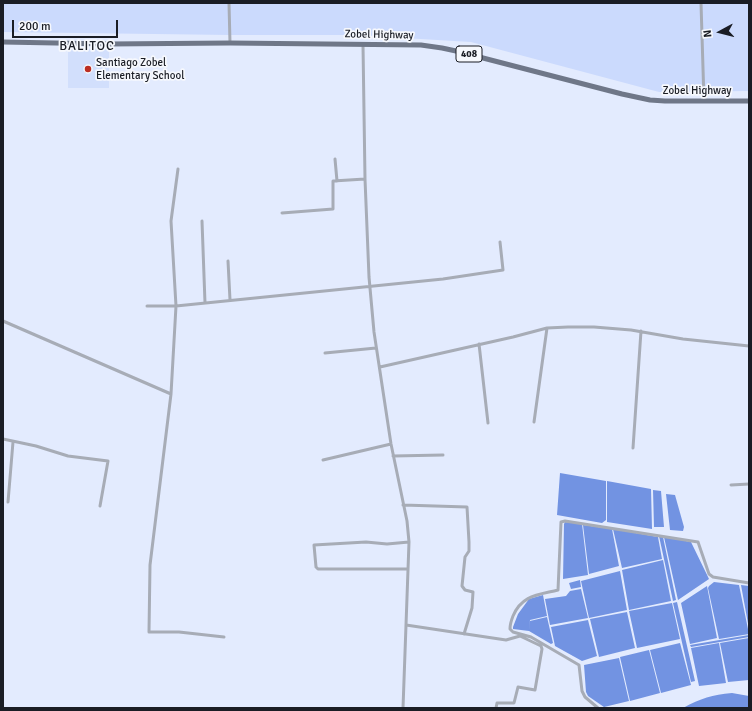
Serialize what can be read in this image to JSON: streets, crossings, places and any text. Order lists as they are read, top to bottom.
{
  "streets": {
    "main road": ["Zobel Highway", "408"]
  },
  "districts": ["BALITOC"],
  "places": ["Santiago Zobel Elementary School"],
  "scale_bar": "200 m",
  "north": "left"
}
